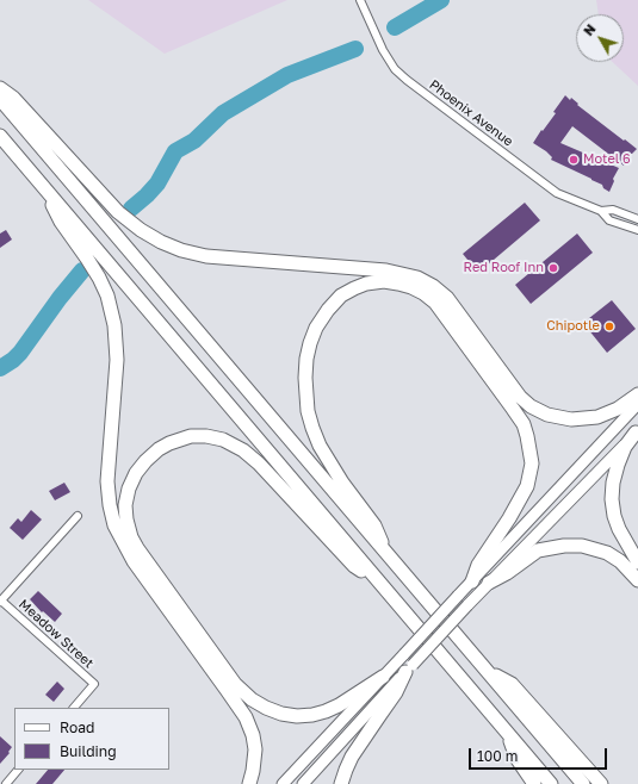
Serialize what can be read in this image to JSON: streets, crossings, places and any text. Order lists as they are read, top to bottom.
{
  "streets": {
    "street": ["Phoenix Avenue", "Meadow Street"]
  },
  "places": ["Motel 6", "Red Roof Inn", "Chipotle"],
  "legend": ["Road", "Building"],
  "scale_bar": "100 m",
  "north": "top left"
}
